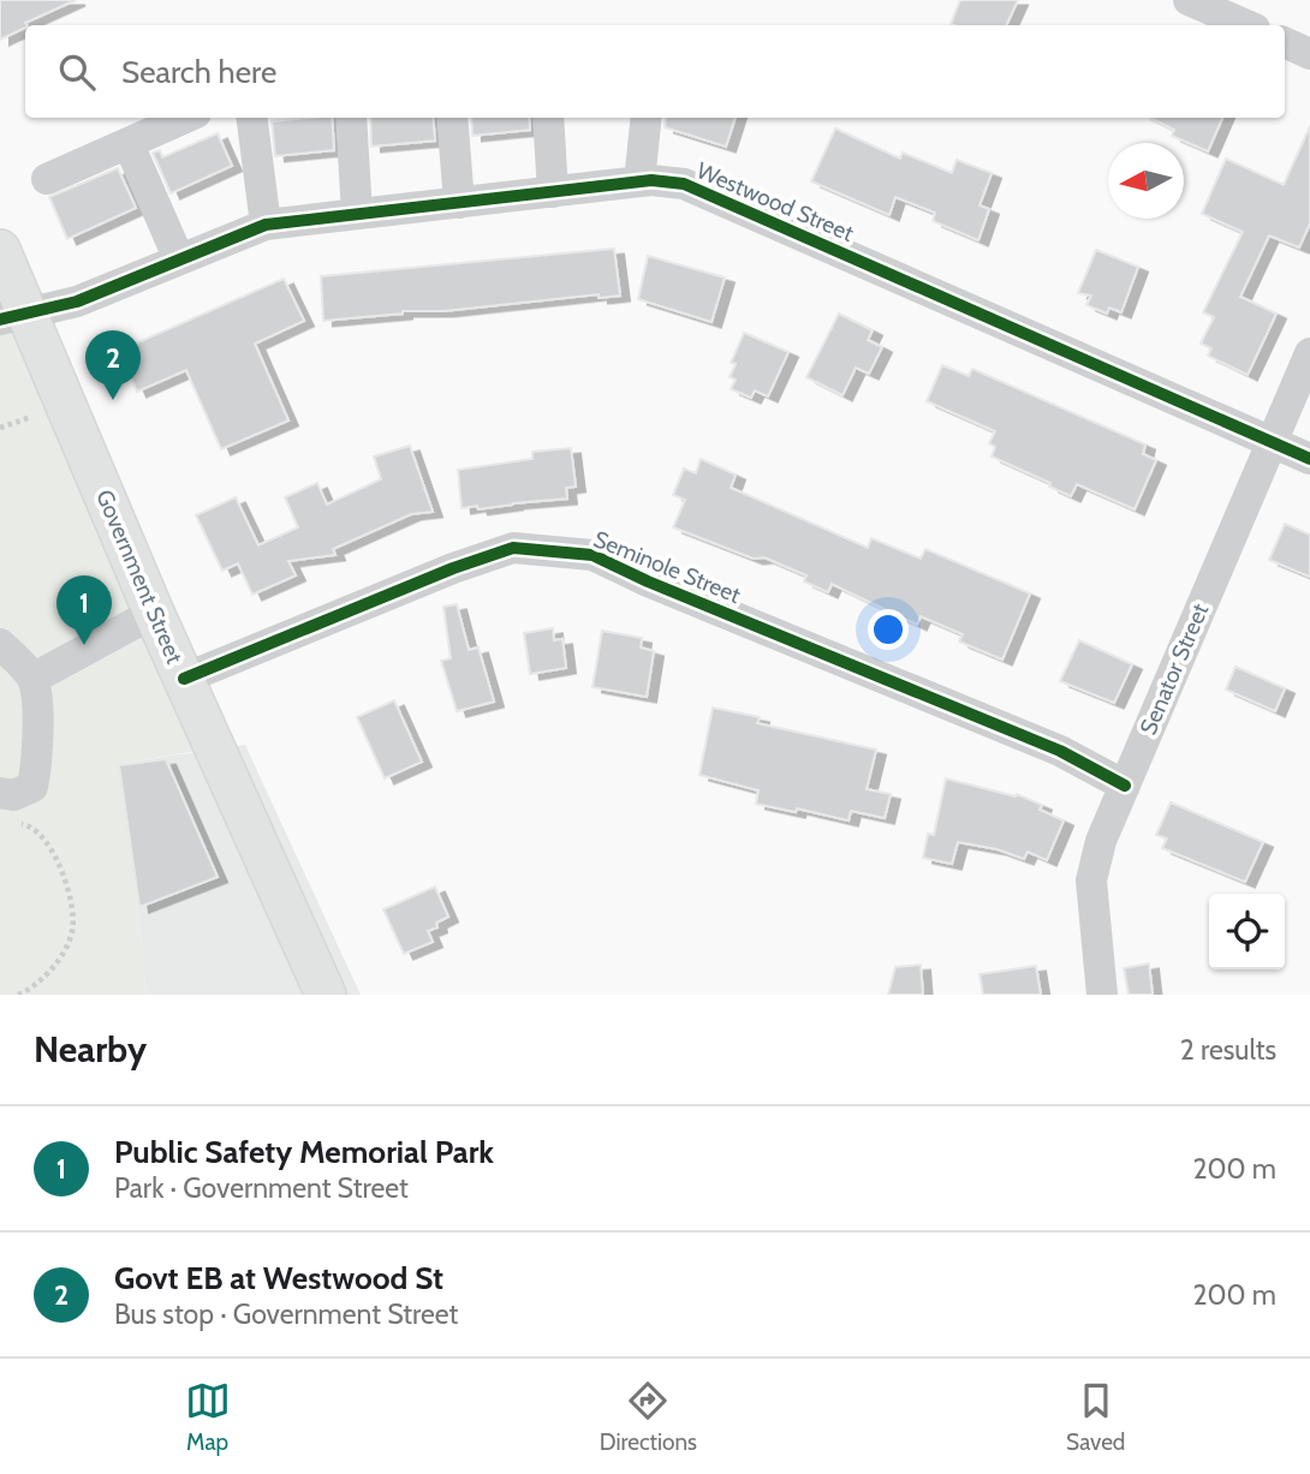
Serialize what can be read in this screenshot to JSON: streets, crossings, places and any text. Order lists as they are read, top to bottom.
{
  "streets": {
    "main road": ["Government Street"],
    "street": ["Westwood Street", "Seminole Street", "Senator Street"]
  },
  "crossings": [
    ["Westwood Street", "Government Street"],
    ["Westwood Street", "Senator Street"],
    ["Seminole Street", "Government Street"],
    ["Seminole Street", "Senator Street"]
  ],
  "north": "left",
  "page": {
    "search": "Search here",
    "pins": ["2", "1"],
    "heading": ["Nearby", "2 results"],
    "list": [
      {
        "mark": "1",
        "name": "Public Safety Memorial Park",
        "note": "Park · Government Street",
        "value": "200 m"
      },
      {
        "mark": "2",
        "name": "Govt EB at Westwood St",
        "note": "Bus stop · Government Street",
        "value": "200 m"
      }
    ],
    "nav": ["Map", "Directions", "Saved"]
  }
}
